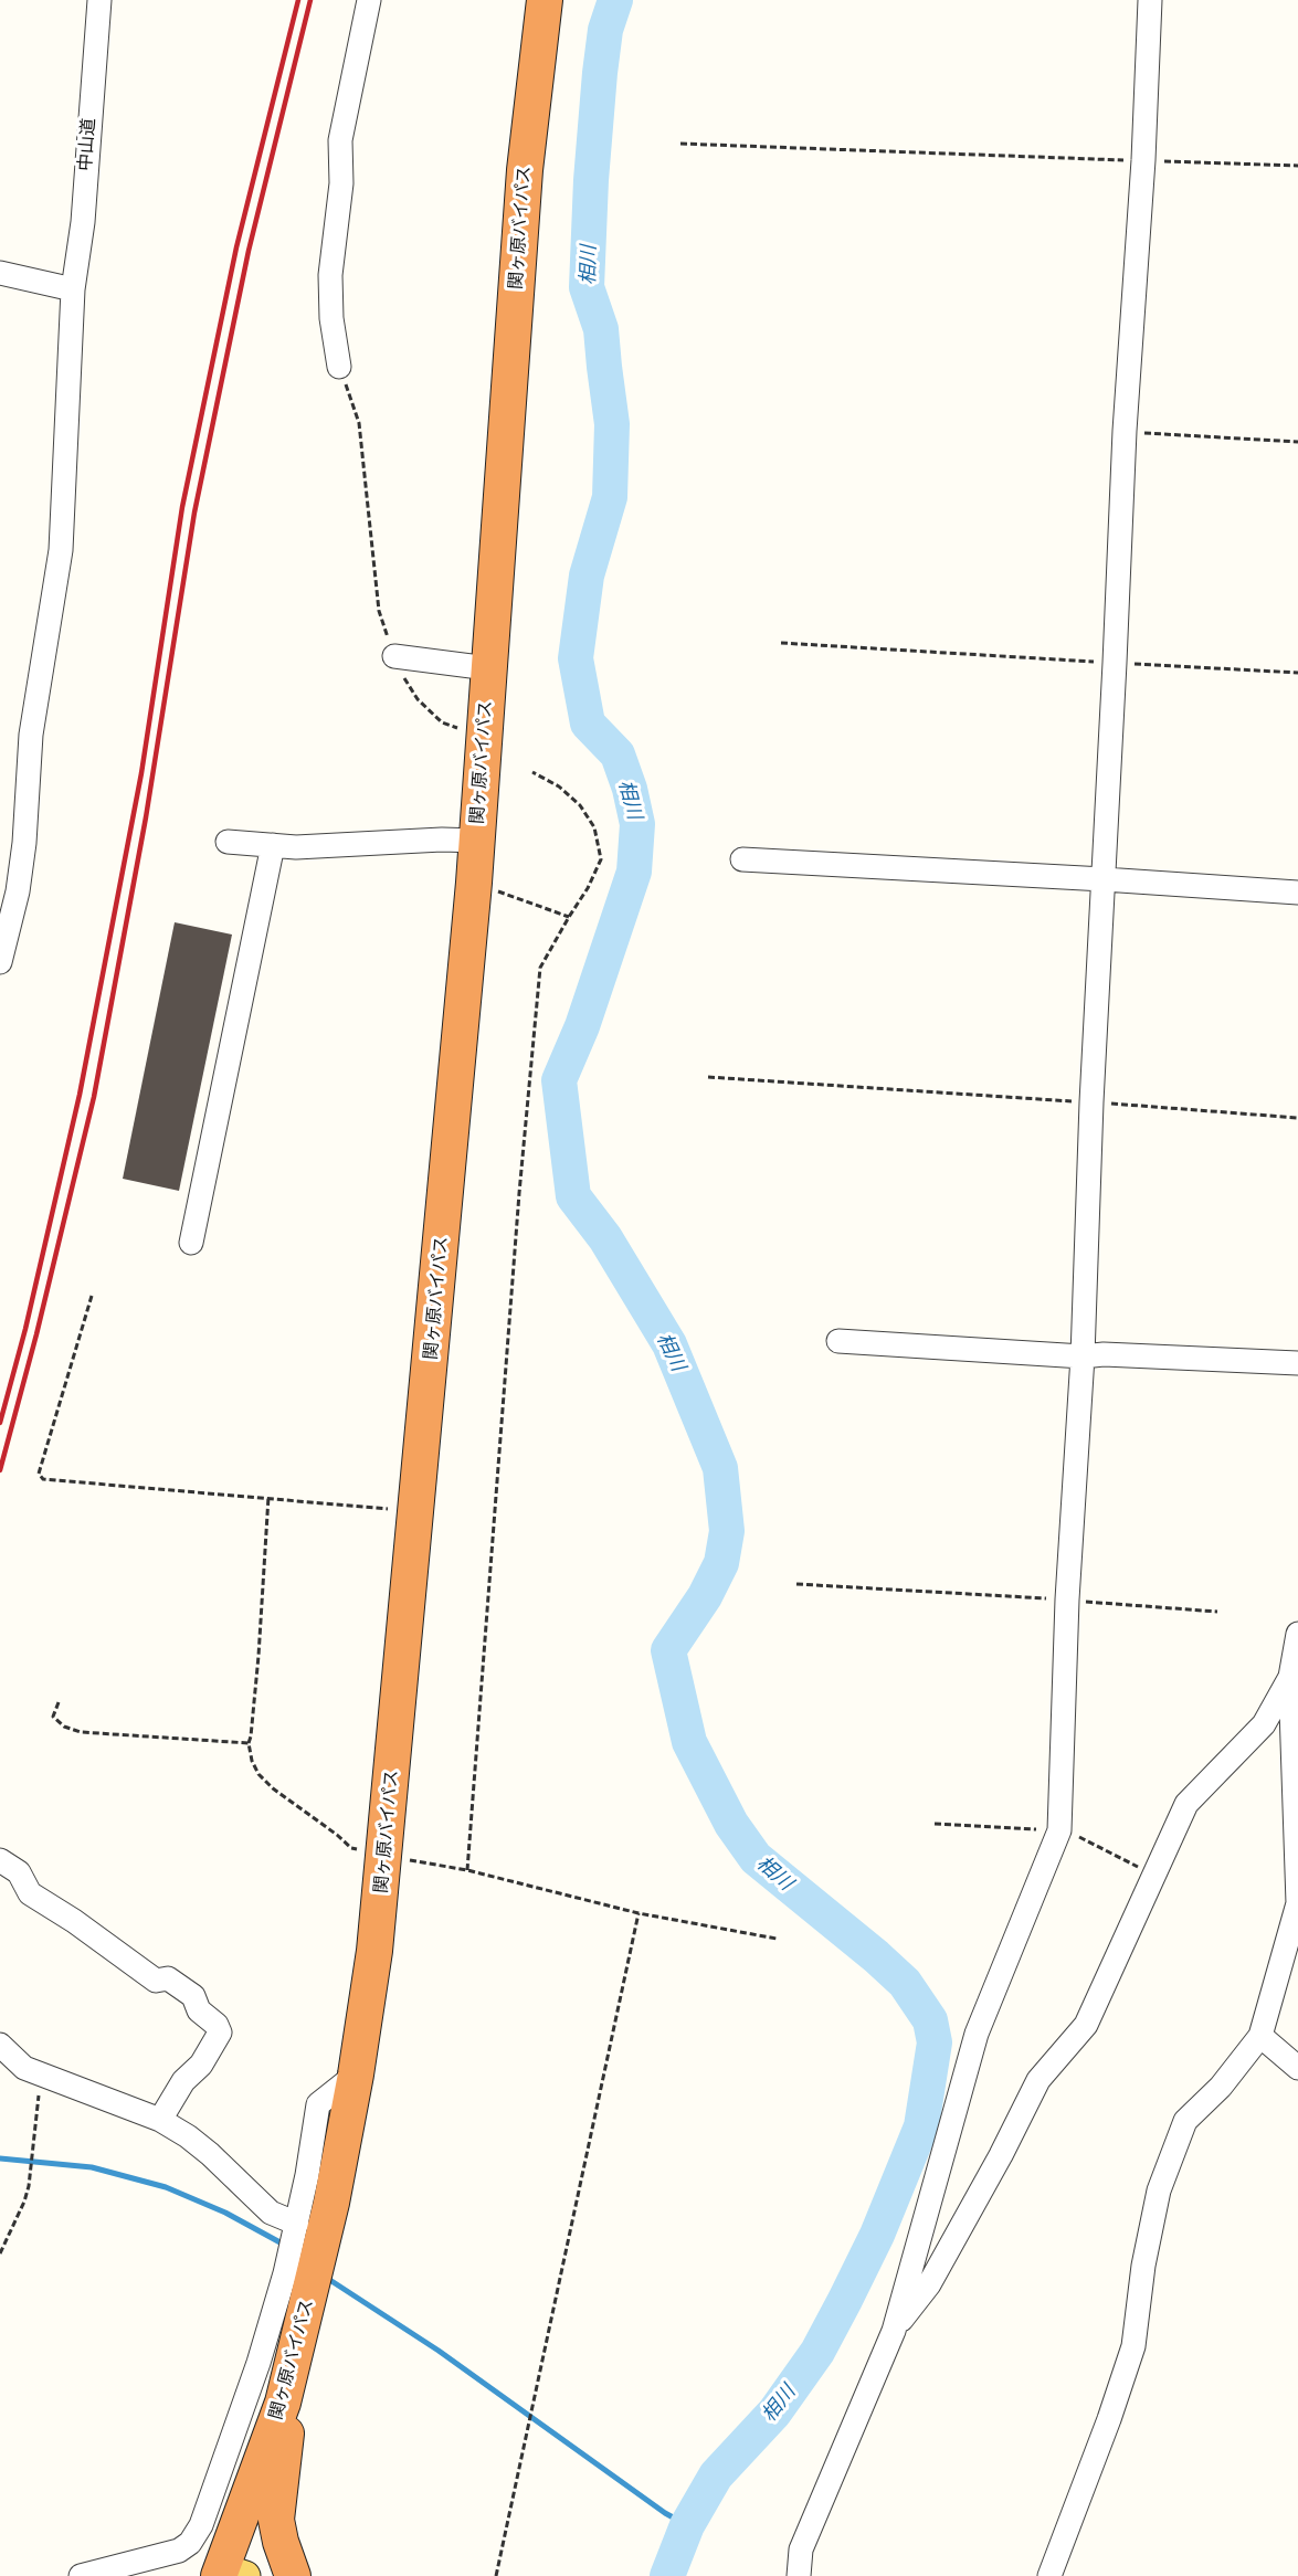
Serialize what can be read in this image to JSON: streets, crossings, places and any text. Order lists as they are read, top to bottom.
{
  "streets": {
    "highway": ["関ヶ原バイパス"],
    "street": ["中山道"]
  },
  "water": ["相川"]
}
